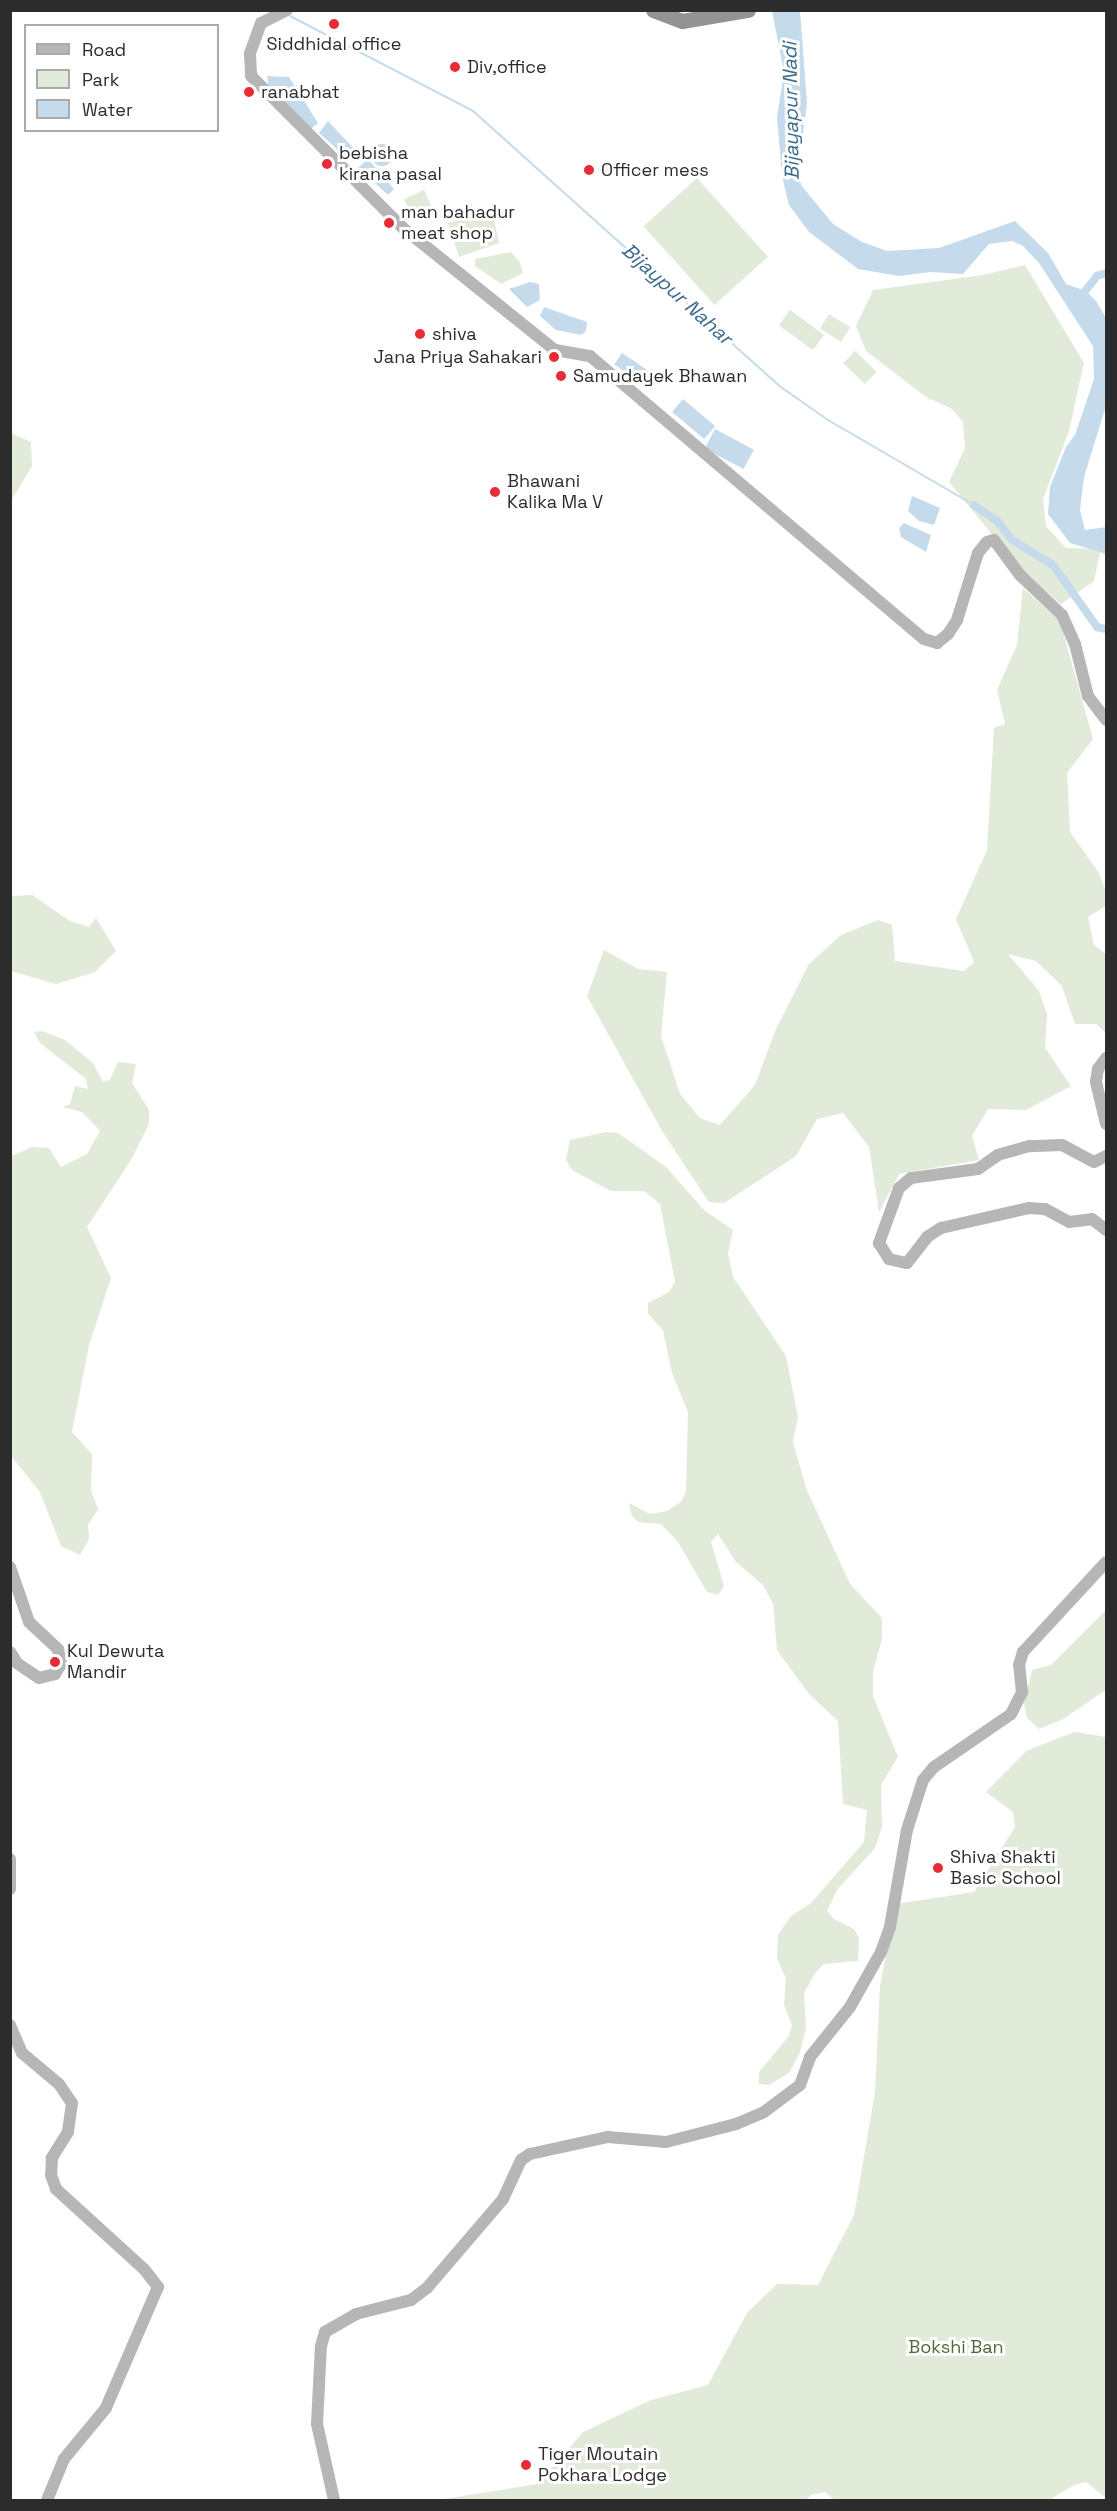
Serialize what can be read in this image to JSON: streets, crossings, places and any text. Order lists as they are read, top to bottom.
{
  "water": ["Bijayapur Nadi", "Bijaypur Nahar"],
  "parks": ["Bokshi Ban"],
  "places": [
    "Siddhidal office",
    "Div,office",
    "ranabhat",
    "bebisha kirana pasal",
    "Officer mess",
    "man bahadur meat shop",
    "shiva",
    "Jana Priya Sahakari",
    "Samudayek Bhawan",
    "Bhawani Kalika Ma V",
    "Kul Dewuta Mandir",
    "Shiva Shakti Basic School",
    "Tiger Moutain Pokhara Lodge"
  ],
  "legend": ["Road", "Park", "Water"]
}
